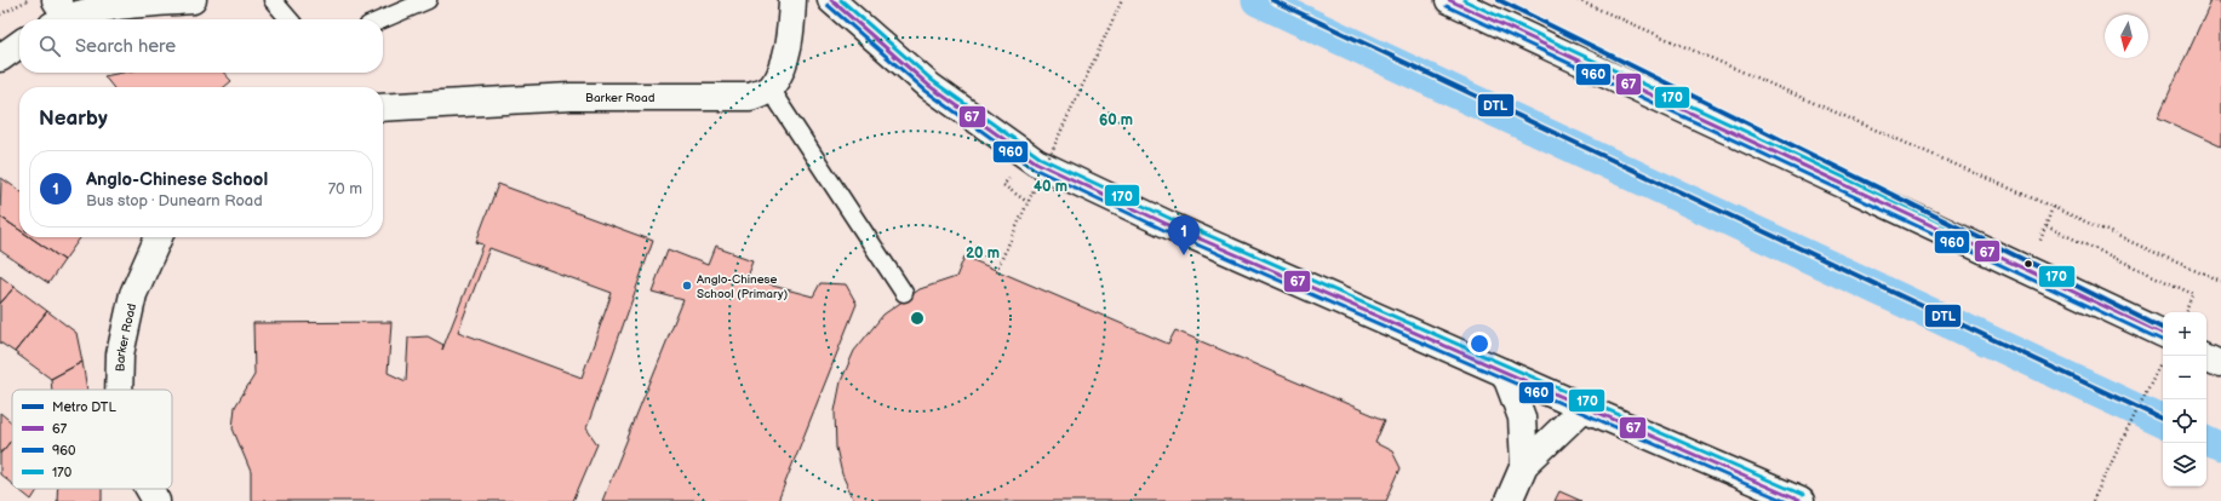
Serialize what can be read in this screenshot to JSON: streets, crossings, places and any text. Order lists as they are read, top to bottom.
{
  "streets": {
    "main road": ["Barker Road"]
  },
  "places": ["Anglo-Chinese School (Primary)"],
  "lines": [
    "metro line DTL",
    "transit line 67",
    "transit line 170",
    "transit line 960"
  ],
  "legend": [
    "Metro DTL",
    "67",
    "960",
    "170"
  ],
  "north": "bottom",
  "page": {
    "search": "Search here",
    "heading": "Nearby",
    "list": [
      {
        "mark": "1",
        "name": "Anglo-Chinese School",
        "note": "Bus stop · Dunearn Road",
        "value": "70 m"
      }
    ],
    "pins": "1",
    "map_buttons": ["+", "−"]
  },
  "rings": ["60 m", "40 m", "20 m"]
}
